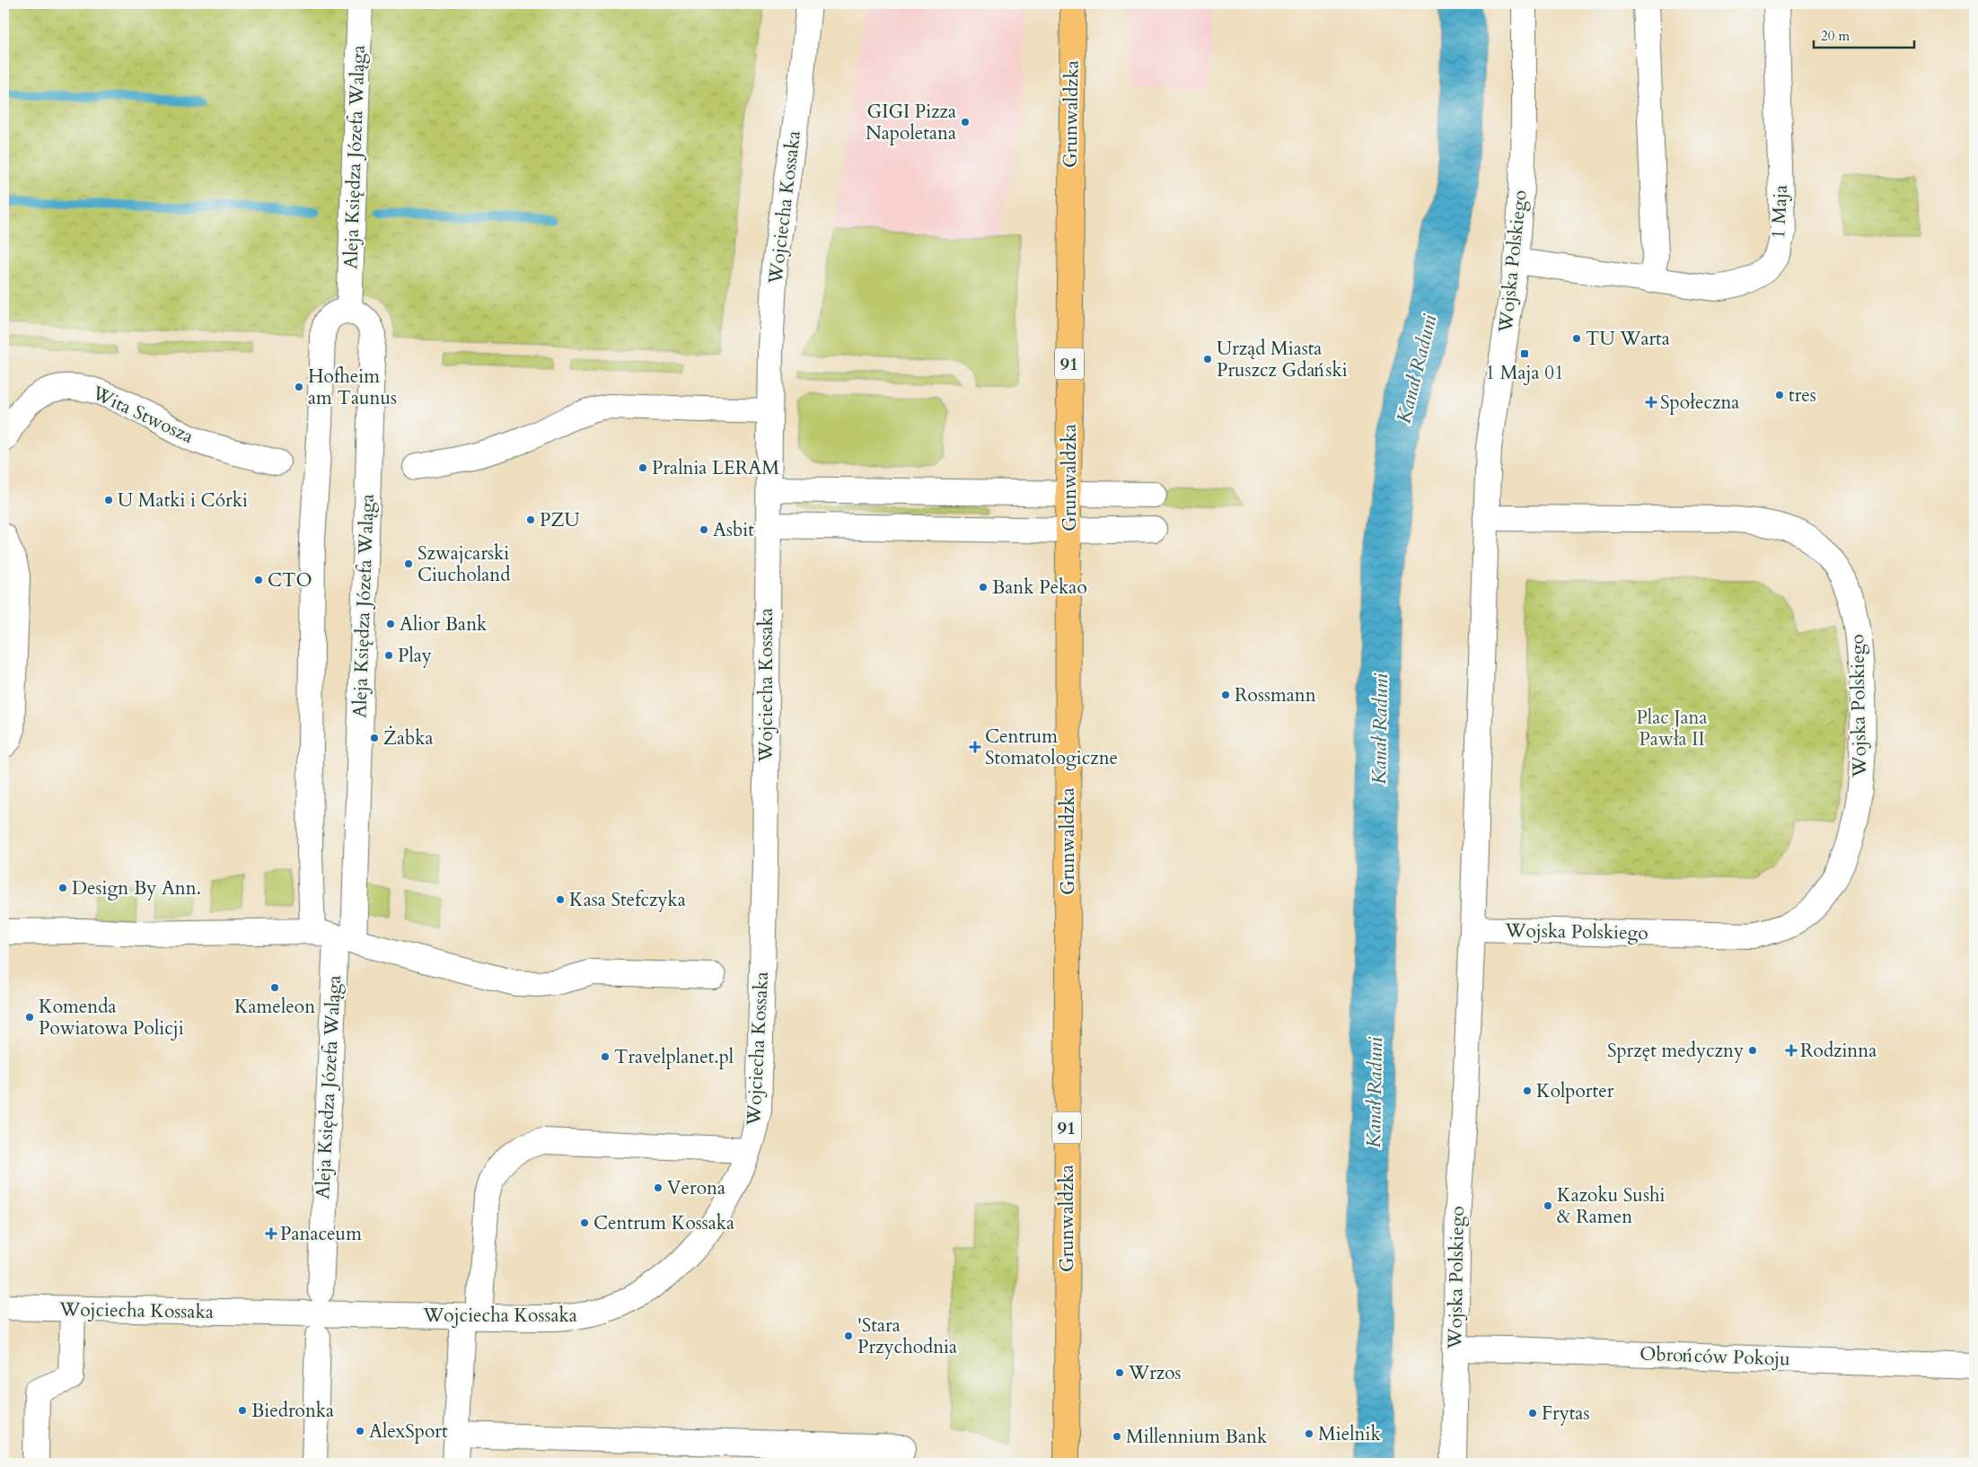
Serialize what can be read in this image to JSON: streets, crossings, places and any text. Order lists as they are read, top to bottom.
{
  "streets": {
    "main road": ["Grunwaldzka", "91"],
    "street": [
      "Aleja Księdza Józefa Waląga",
      "Wojciecha Kossaka",
      "1 Maja",
      "Wojska Polskiego",
      "Wita Stwosza",
      "Obrońców Pokoju"
    ]
  },
  "crossings": [
    ["1 Maja", "Wojska Polskiego"],
    ["Wojska Polskiego", "Obrońców Pokoju"]
  ],
  "water": ["Kanał Raduni"],
  "parks": ["Plac Jana Pawła II"],
  "places": {
    "other": [
      "GIGI Pizza Napoletana",
      "TU Warta",
      "Urząd Miasta Pruszcz Gdański",
      "Hofheim am Taunus",
      "tres",
      "Pralnia LERAM",
      "U Matki i Córki",
      "PZU",
      "Asbit",
      "Szwajcarski Ciucholand",
      "CTO",
      "Bank Pekao",
      "Alior Bank",
      "Play",
      "Rossmann",
      "Żabka",
      "Design By Ann.",
      "Kasa Stefczyka",
      "Kameleon",
      "Komenda Powiatowa Policji",
      "Sprzęt medyczny",
      "Travelplanet.pl",
      "Kolporter",
      "Verona",
      "Kazoku Sushi & Ramen",
      "Centrum Kossaka",
      "'Stara Przychodnia",
      "Wrzos",
      "Biedronka",
      "Frytas",
      "AlexSport",
      "Mielnik",
      "Millennium Bank"
    ],
    "transit": ["1 Maja 01"],
    "health": [
      "Społeczna",
      "Centrum Stomatologiczne",
      "Rodzinna",
      "Panaceum"
    ]
  },
  "scale_bar": "20 m"
}
